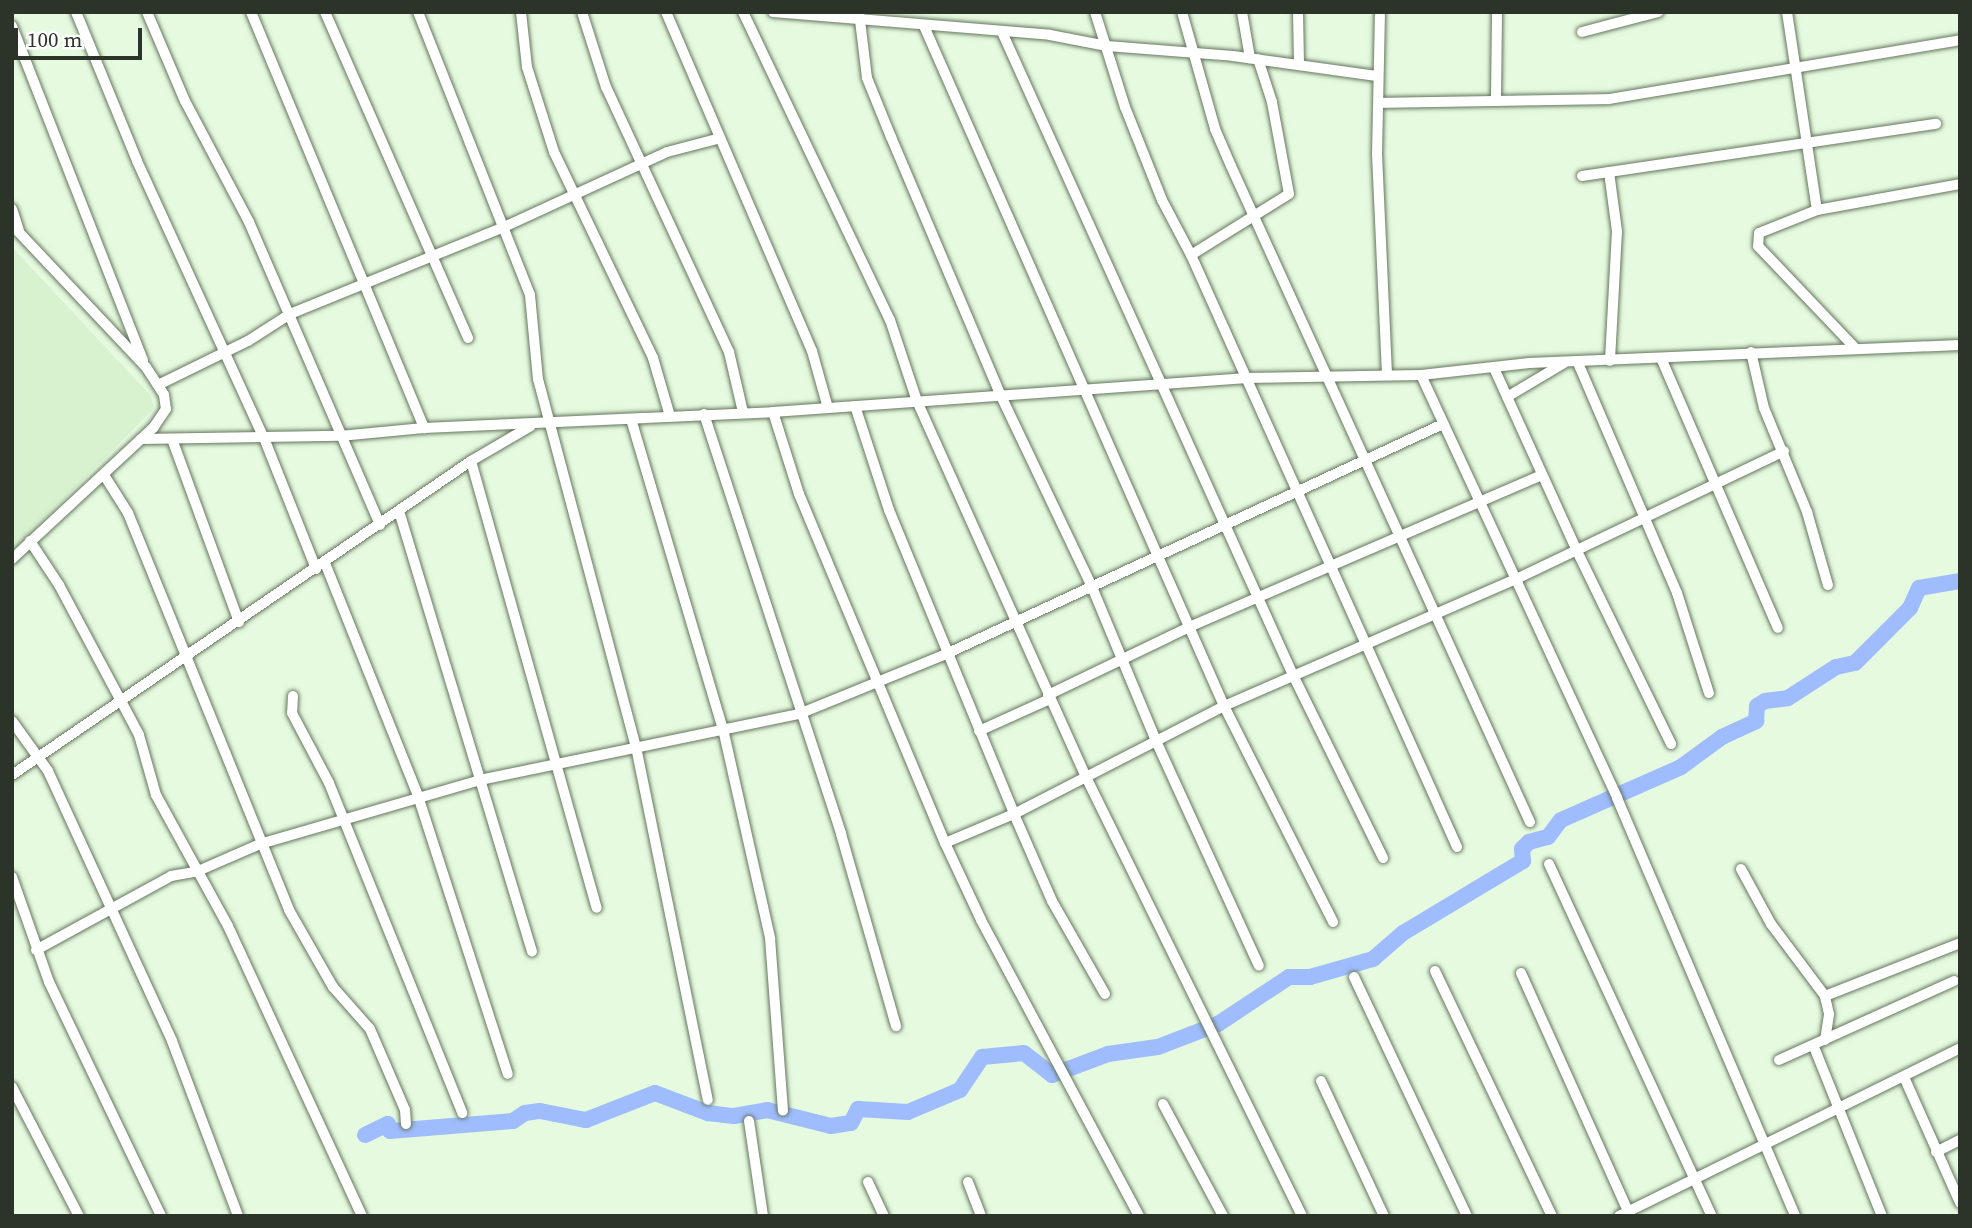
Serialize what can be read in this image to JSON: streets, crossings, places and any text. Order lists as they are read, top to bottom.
{
  "scale_bar": "100 m"
}
